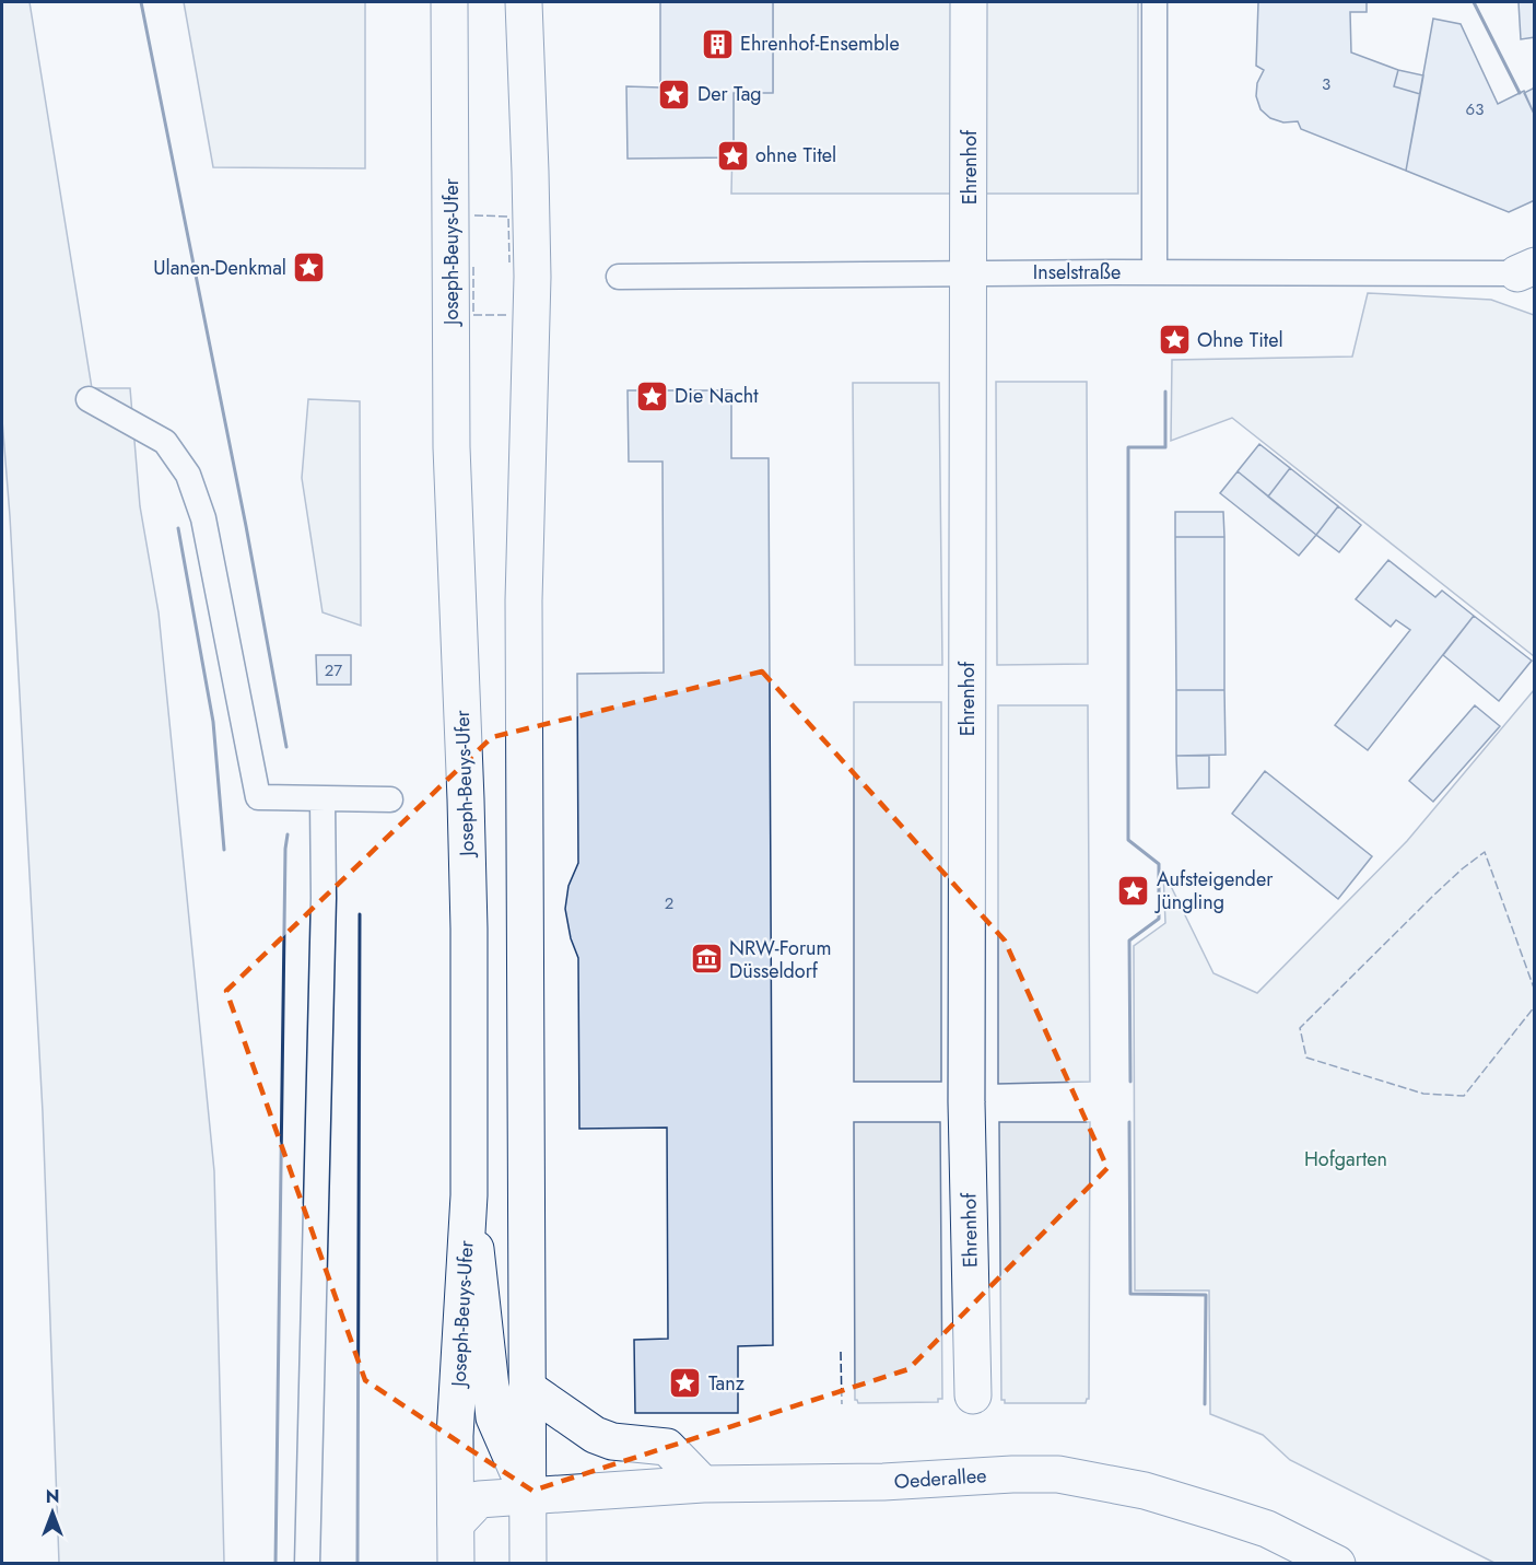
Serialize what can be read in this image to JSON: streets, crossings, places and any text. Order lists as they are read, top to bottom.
{
  "streets": {
    "main road": ["Ehrenhof", "Joseph-Beuys-Ufer", "Oederallee"],
    "lane": ["Inselstraße"]
  },
  "crossings": [
    ["Ehrenhof", "Inselstraße"],
    ["Joseph-Beuys-Ufer", "Oederallee"]
  ],
  "parks": ["Hofgarten"],
  "places": {
    "building": ["Ehrenhof-Ensemble"],
    "place": [
      "Der Tag",
      "ohne Titel",
      "Ulanen-Denkmal",
      "Ohne Titel",
      "Die Nacht",
      "Aufsteigender Jüngling",
      "Tanz"
    ],
    "museum": ["NRW-Forum Düsseldorf"]
  },
  "house_numbers": [
    "3",
    "63",
    "27",
    "2"
  ],
  "north": "top"
}
